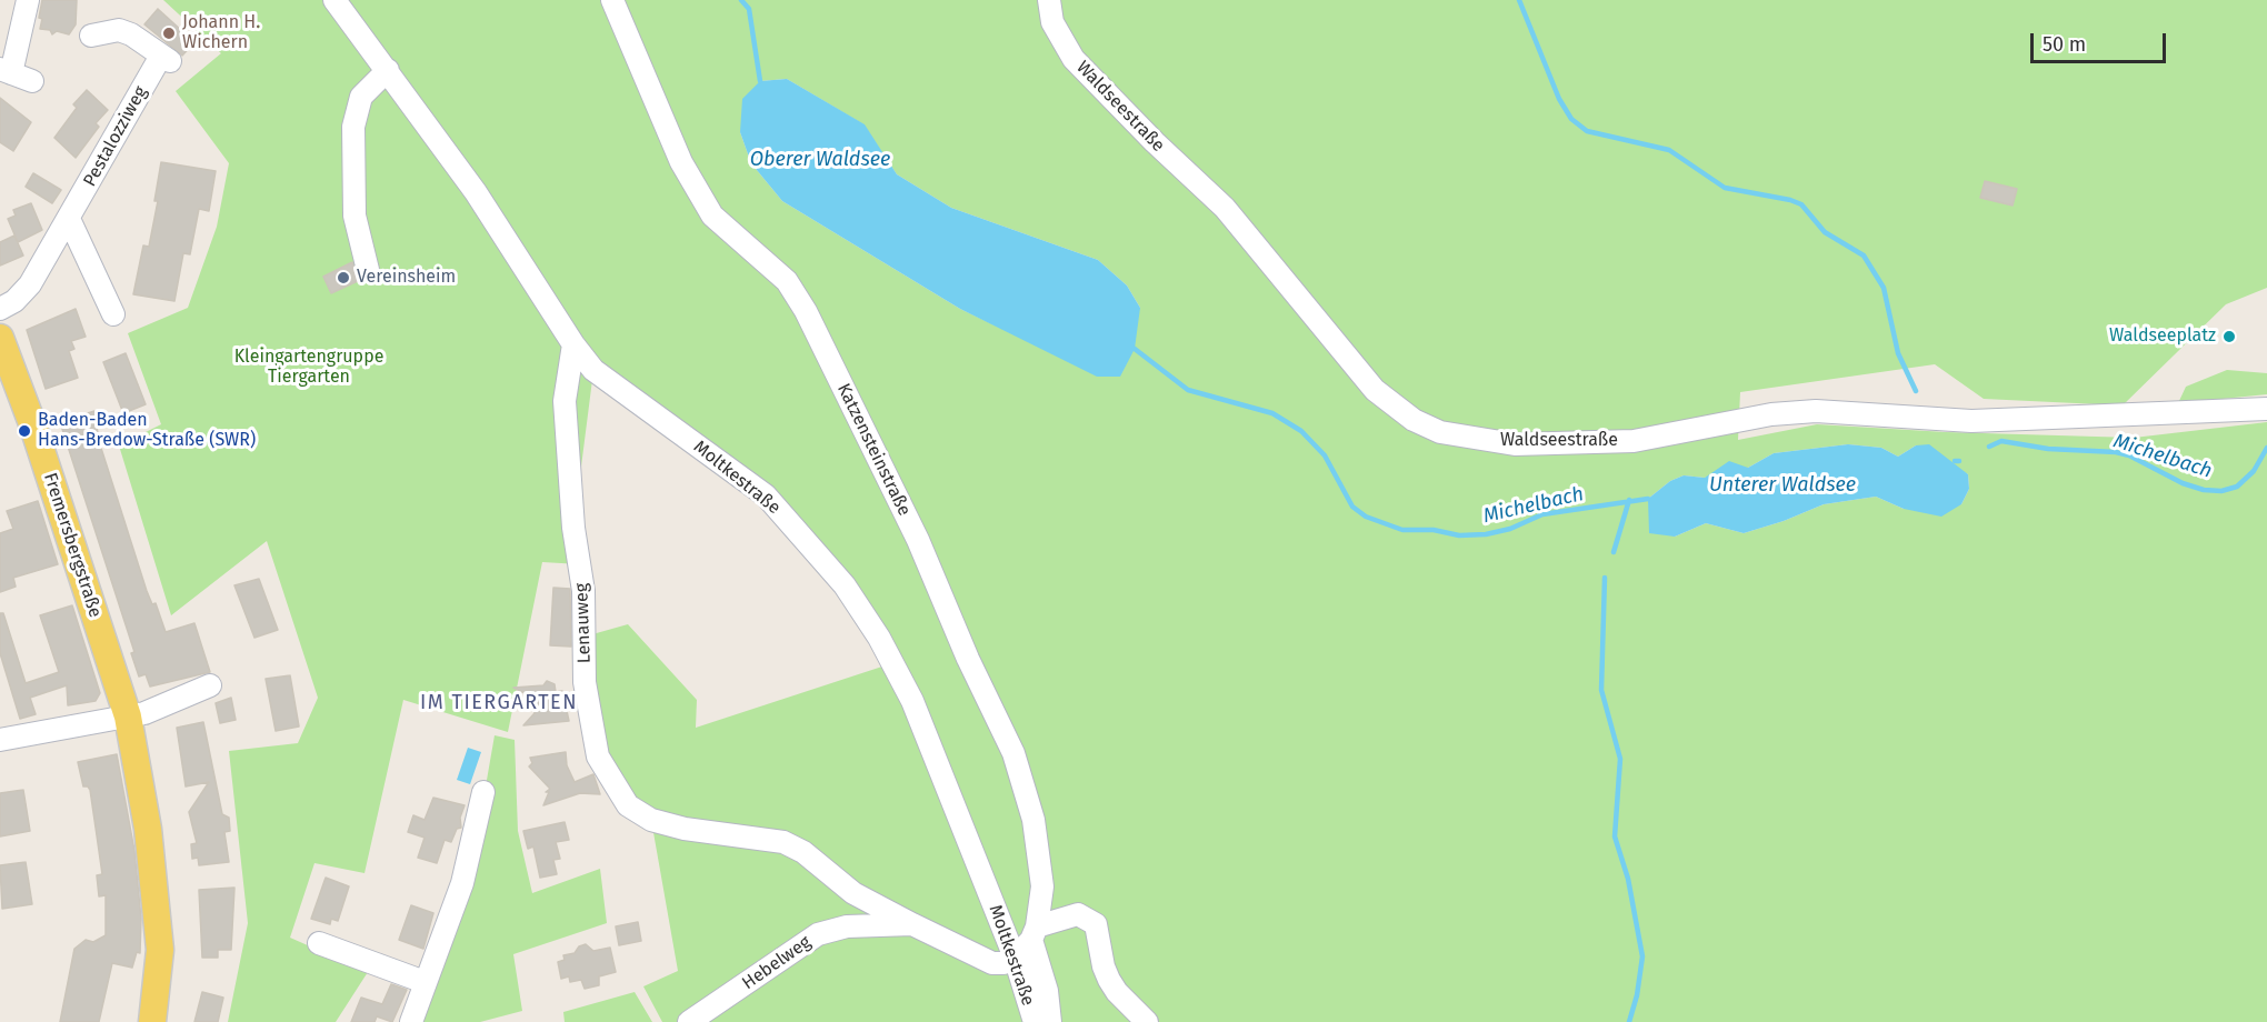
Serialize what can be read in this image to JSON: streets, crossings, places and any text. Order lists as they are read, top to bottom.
{
  "streets": {
    "main road": ["Fremersbergstraße"],
    "street": [
      "Waldseestraße",
      "Pestalozziweg",
      "Katzensteinstraße",
      "Moltkestraße",
      "Lenauweg",
      "Hebelweg"
    ]
  },
  "crossings": [
    ["Moltkestraße", "Lenauweg"],
    ["Moltkestraße", "Hebelweg"],
    ["Lenauweg", "Hebelweg"]
  ],
  "districts": ["IM TIERGARTEN"],
  "water": ["Oberer Waldsee", "Michelbach", "Unterer Waldsee"],
  "parks": ["Kleingartengruppe Tiergarten"],
  "places": [
    "Johann H. Wichern",
    "Vereinsheim",
    "Waldseeplatz",
    "Baden-Baden Hans-Bredow-Straße (SWR)"
  ],
  "scale_bar": "50 m"
}
